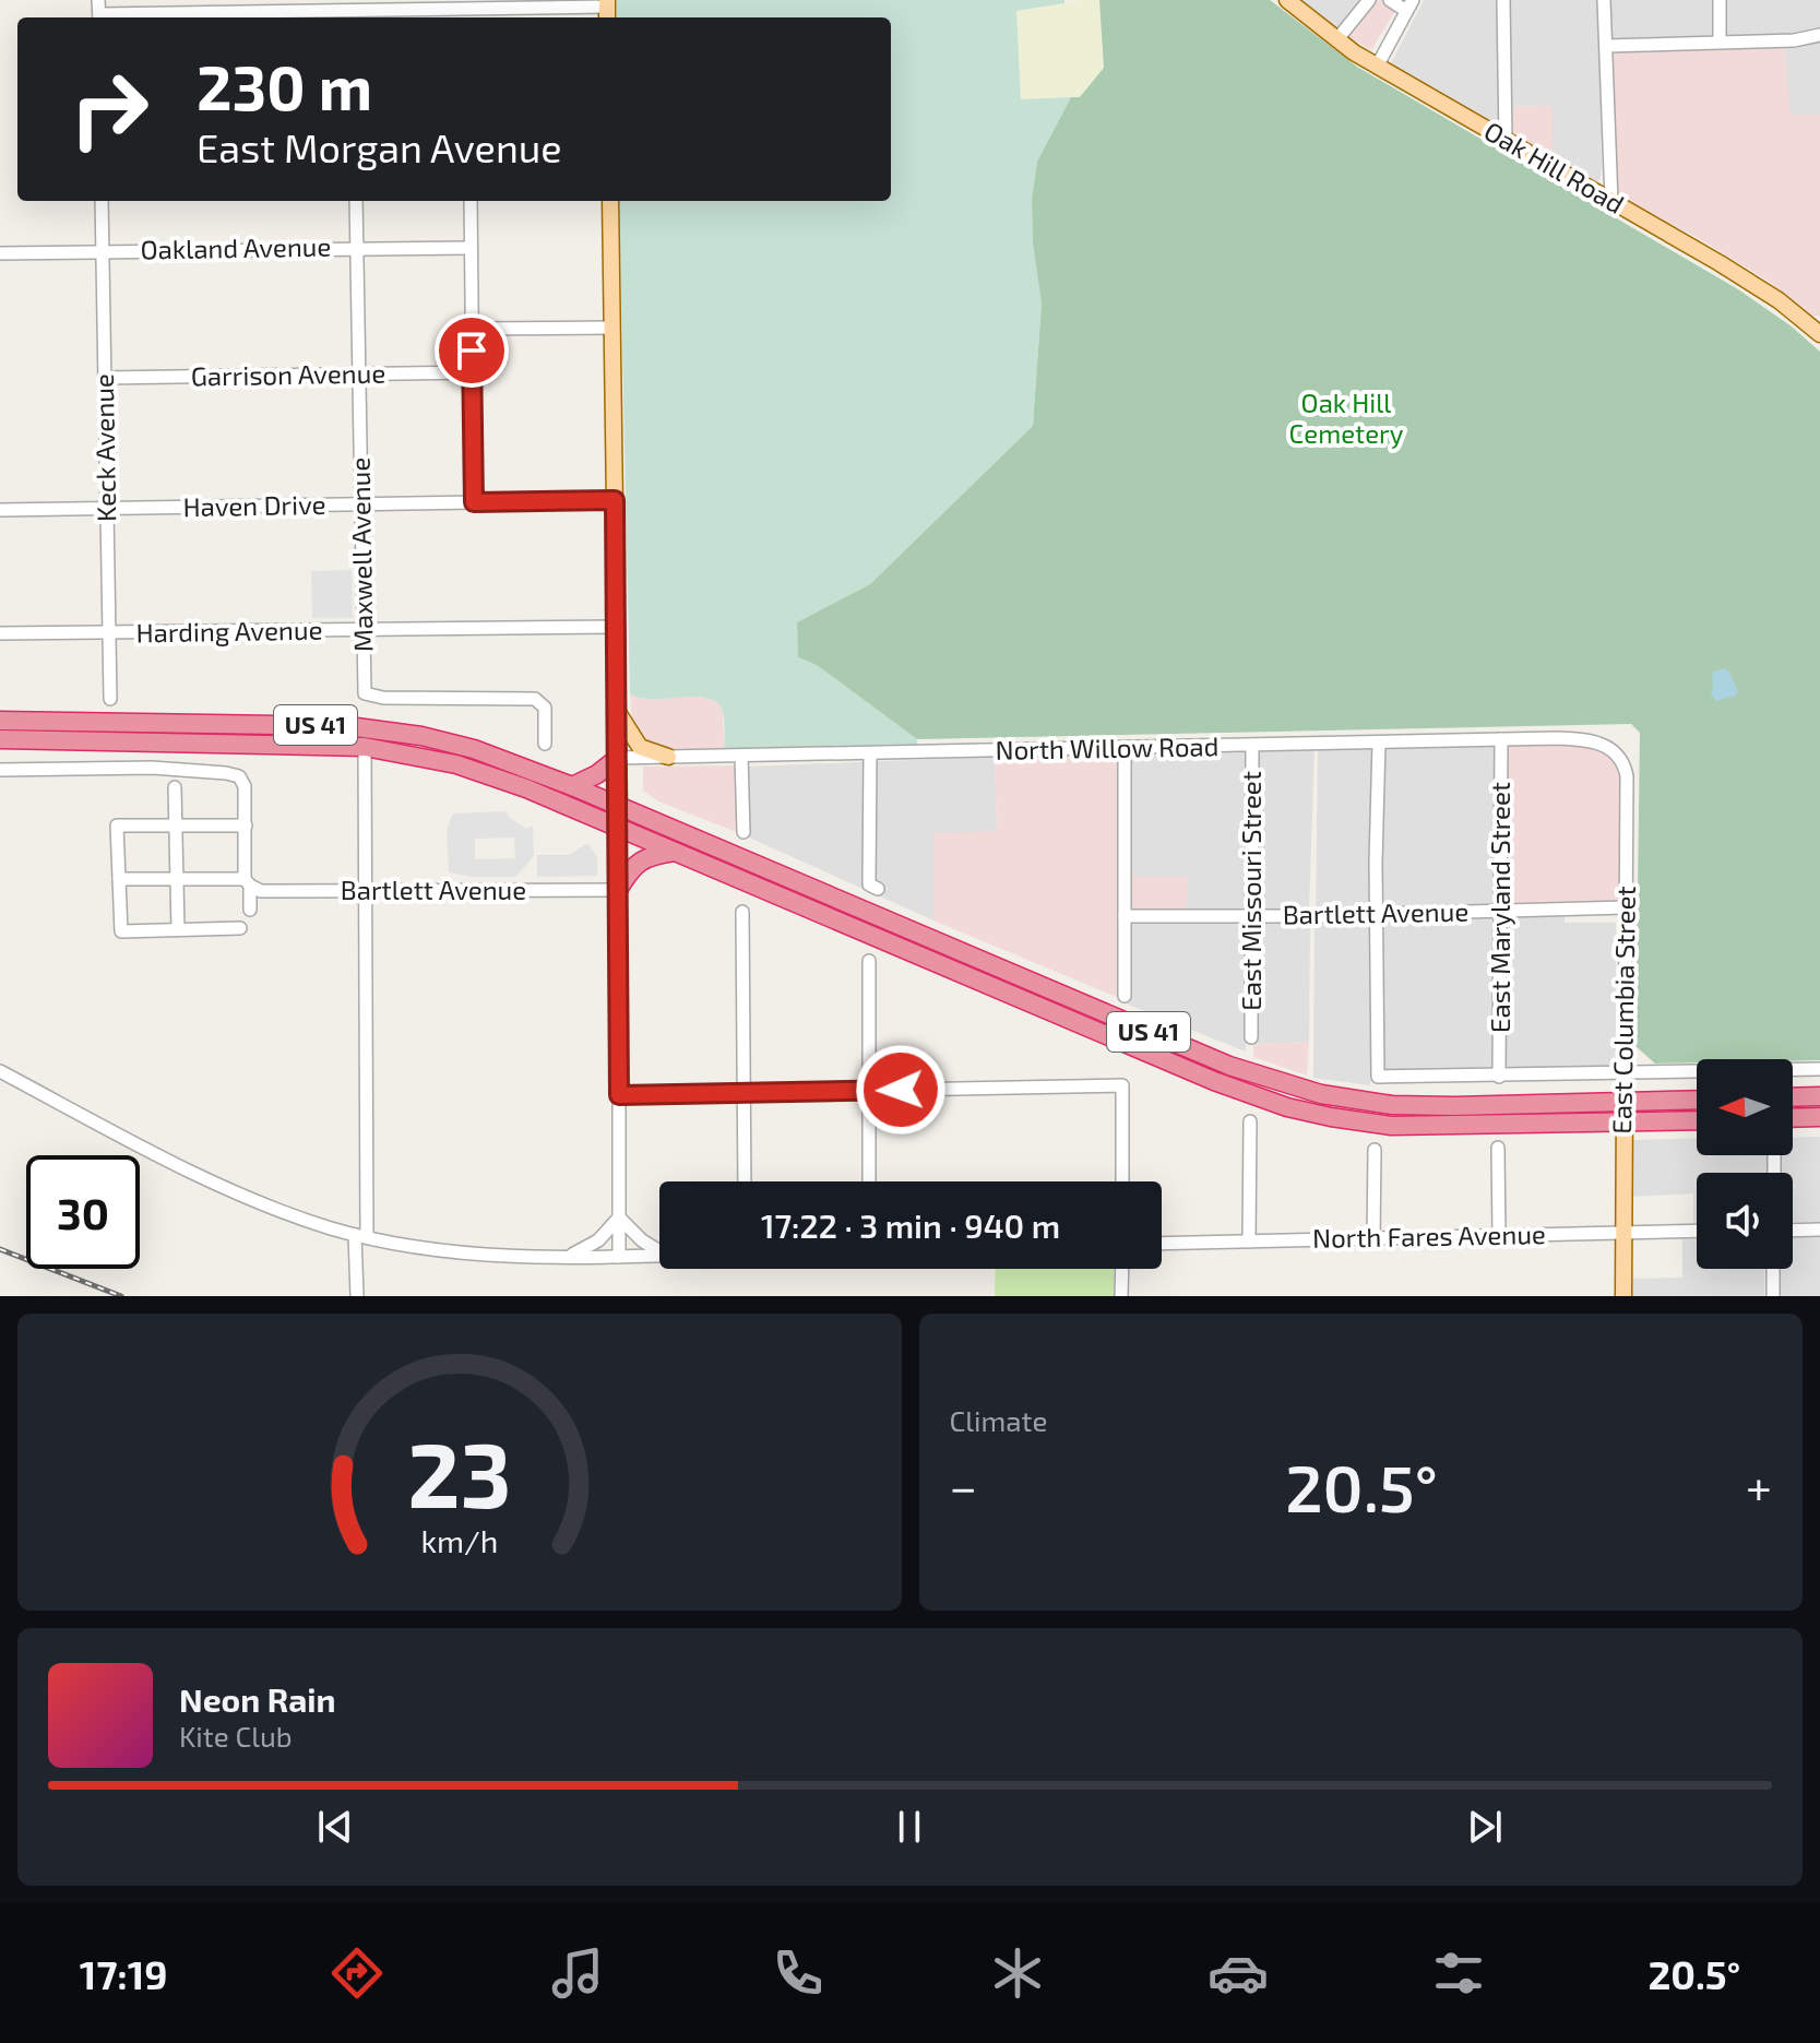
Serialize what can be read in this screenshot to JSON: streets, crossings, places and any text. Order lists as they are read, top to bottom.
{
  "streets": {
    "highway": ["US 41"],
    "main road": ["Oak Hill Road", "East Columbia Street"],
    "street": [
      "Oakland Avenue",
      "Garrison Avenue",
      "Keck Avenue",
      "Haven Drive",
      "Maxwell Avenue",
      "Harding Avenue",
      "North Willow Road",
      "Bartlett Avenue",
      "East Missouri Street",
      "East Maryland Street",
      "North Fares Avenue"
    ]
  },
  "crossings": [
    ["Oakland Avenue", "Keck Avenue"],
    ["Oakland Avenue", "Maxwell Avenue"],
    ["Garrison Avenue", "Keck Avenue"],
    ["Garrison Avenue", "Maxwell Avenue"],
    ["Keck Avenue", "Haven Drive"],
    ["Keck Avenue", "Harding Avenue"],
    ["Haven Drive", "Maxwell Avenue"],
    ["Maxwell Avenue", "Harding Avenue"],
    ["US 41", "East Columbia Street"],
    ["North Willow Road", "East Missouri Street"],
    ["North Willow Road", "East Maryland Street"],
    ["North Willow Road", "East Columbia Street"],
    ["Bartlett Avenue", "East Missouri Street"],
    ["Bartlett Avenue", "East Maryland Street"],
    ["Bartlett Avenue", "East Columbia Street"],
    ["East Columbia Street", "North Fares Avenue"]
  ],
  "parks": ["Oak Hill Cemetery"],
  "north": "left",
  "page": {
    "turn": ["230 m", "East Morgan Avenue"],
    "limit": "30",
    "trip": "17:22 · 3 min · 940 m",
    "tile": "Climate",
    "heat": ["−", "20.5°", "+"],
    "song": ["Neon Rain", "Kite Club"],
    "tabs": ["17:19", "20.5°"],
    "gauge": ["23", "km/h"]
  }
}
